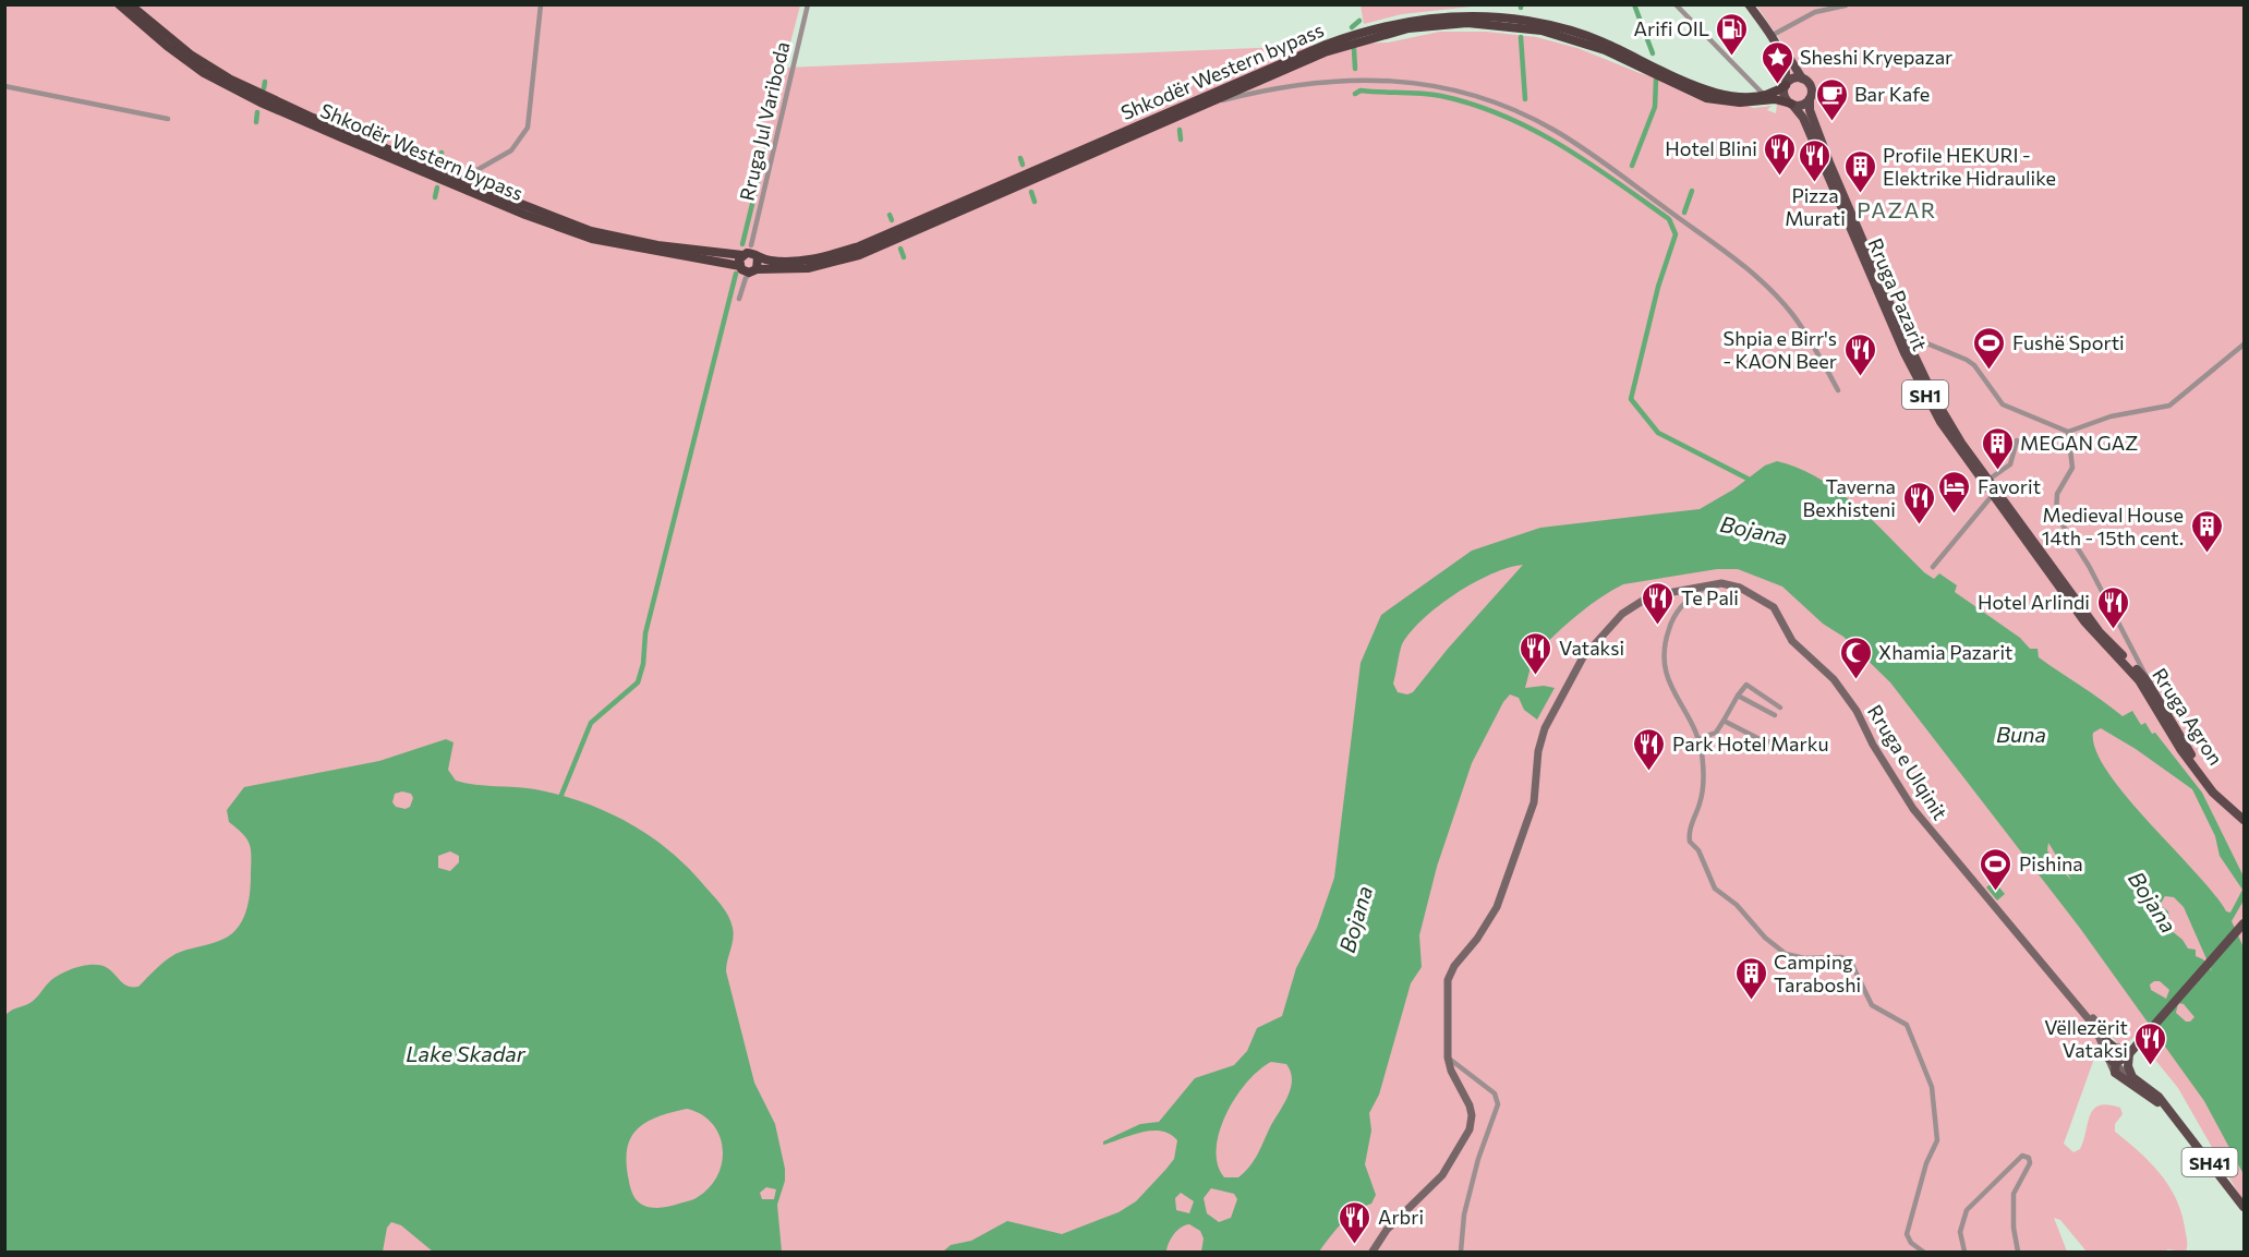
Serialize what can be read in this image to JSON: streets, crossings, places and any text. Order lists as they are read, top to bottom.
{
  "streets": {
    "highway": ["Shkodër Western bypass"],
    "main road": [
      "Rruga Pazarit",
      "SH1",
      "Rruga Agron",
      "Rruga e Ulqinit",
      "SH41"
    ],
    "street": ["Rruga Jul Variboda"]
  },
  "crossings": [
    ["Shkodër Western bypass", "Rruga Jul Variboda"],
    ["Shkodër Western bypass", "Rruga Pazarit"],
    ["Shkodër Western bypass", "SH1"],
    ["Rruga Pazarit", "SH1"],
    ["Rruga Pazarit", "Rruga Agron"]
  ],
  "districts": ["PAZAR"],
  "water": ["Bojana", "Buna", "Lake Skadar"],
  "places": {
    "fuel station": ["Arifi OIL"],
    "place": ["Sheshi Kryepazar"],
    "cafe": ["Bar Kafe"],
    "restaurant": [
      "Hotel Blini",
      "Pizza Murati",
      "Shpia e Birr's - KAON Beer",
      "Taverna Bexhisteni",
      "Te Pali",
      "Hotel Arlindi",
      "Vataksi",
      "Park Hotel Marku",
      "Vëllezërit Vataksi",
      "Arbri"
    ],
    "building": [
      "Profile HEKURI - Elektrike Hidraulike",
      "MEGAN GAZ",
      "Medieval House 14th - 15th cent.",
      "Camping Taraboshi"
    ],
    "sports": ["Fushë Sporti", "Pishina"],
    "hotel": ["Favorit"],
    "mosque": ["Xhamia Pazarit"]
  }
}
